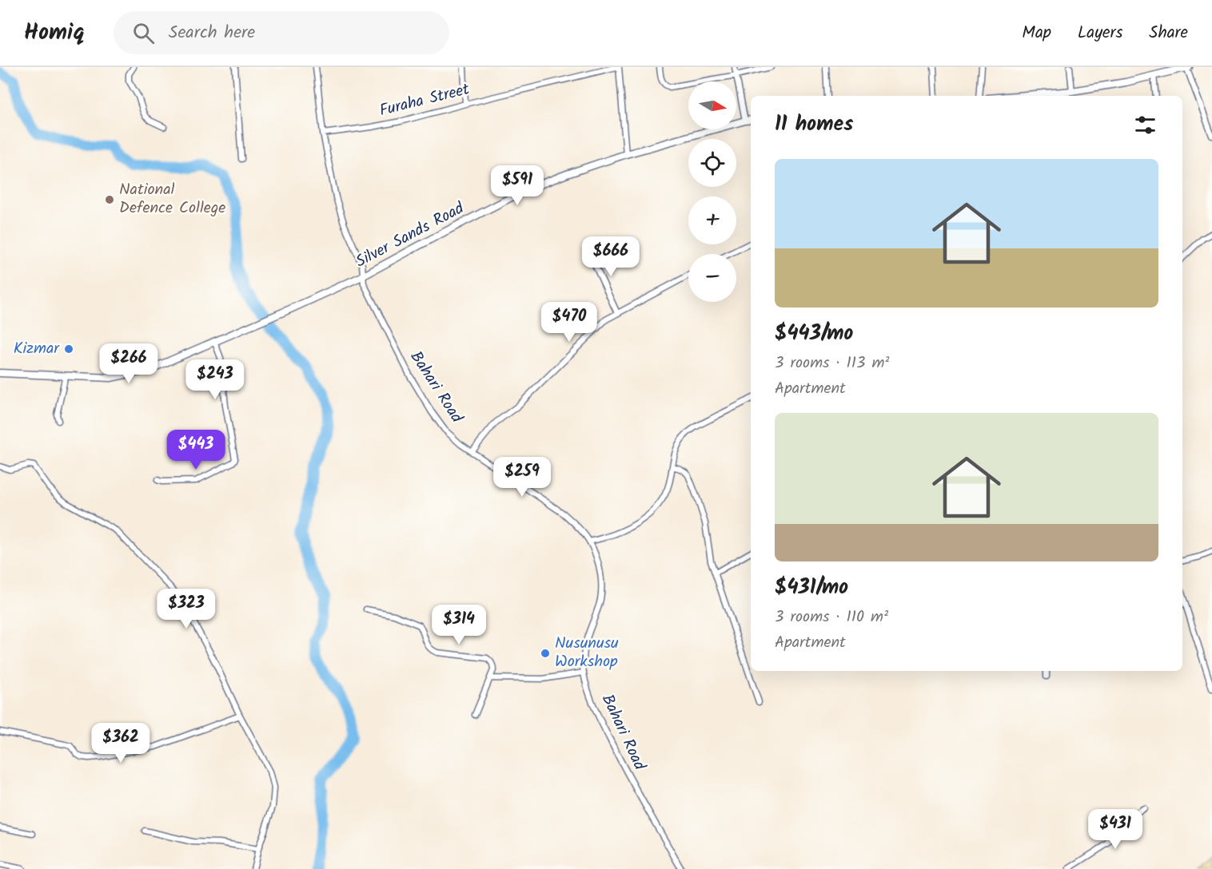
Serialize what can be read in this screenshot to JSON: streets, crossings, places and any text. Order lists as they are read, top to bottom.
{
  "streets": {
    "street": ["Furaha Street", "Silver Sands Road", "Bahari Road"]
  },
  "crossings": [
    ["Furaha Street", "Bahari Road"],
    ["Silver Sands Road", "Bahari Road"]
  ],
  "places": ["National Defence College", "Kizmar", "Nusunusu Workshop"],
  "north": "right",
  "page": {
    "header": "Homiq",
    "search": "Search here",
    "nav": ["Map", "Layers", "Share"],
    "map_buttons": ["+", "−"],
    "heading": "11 homes",
    "list": [
      {
        "name": "$443/mo",
        "note": "3 rooms · 113 m² · Apartment"
      },
      {
        "name": "$431/mo",
        "note": "3 rooms · 110 m² · Apartment"
      }
    ],
    "price": [
      "$591",
      "$666",
      "$470",
      "$266",
      "$243",
      "$443",
      "$259",
      "$323",
      "$314",
      "$362",
      "$431"
    ]
  }
}
